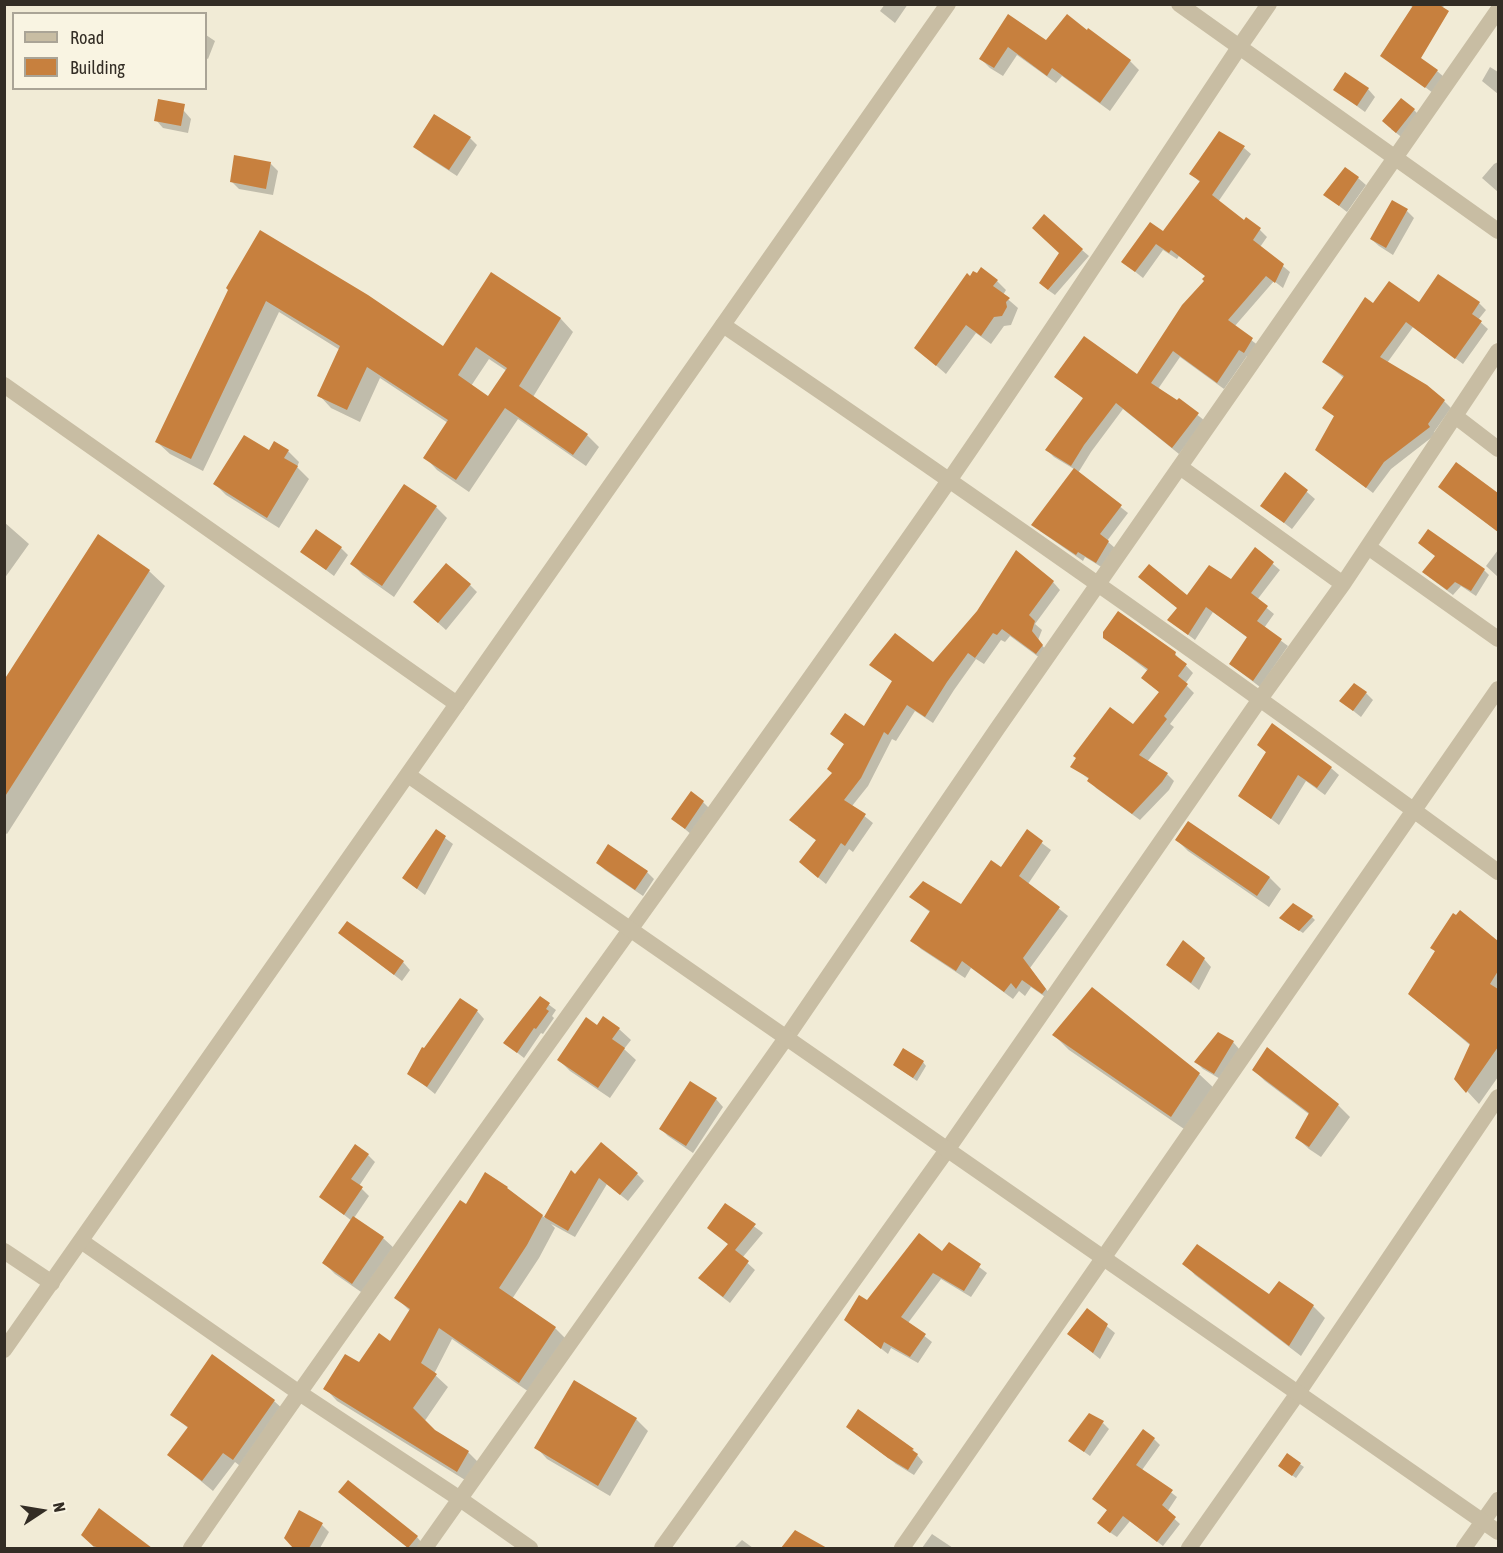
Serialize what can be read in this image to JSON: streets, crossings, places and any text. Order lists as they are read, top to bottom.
{
  "legend": ["Road", "Building"],
  "north": "right"
}
